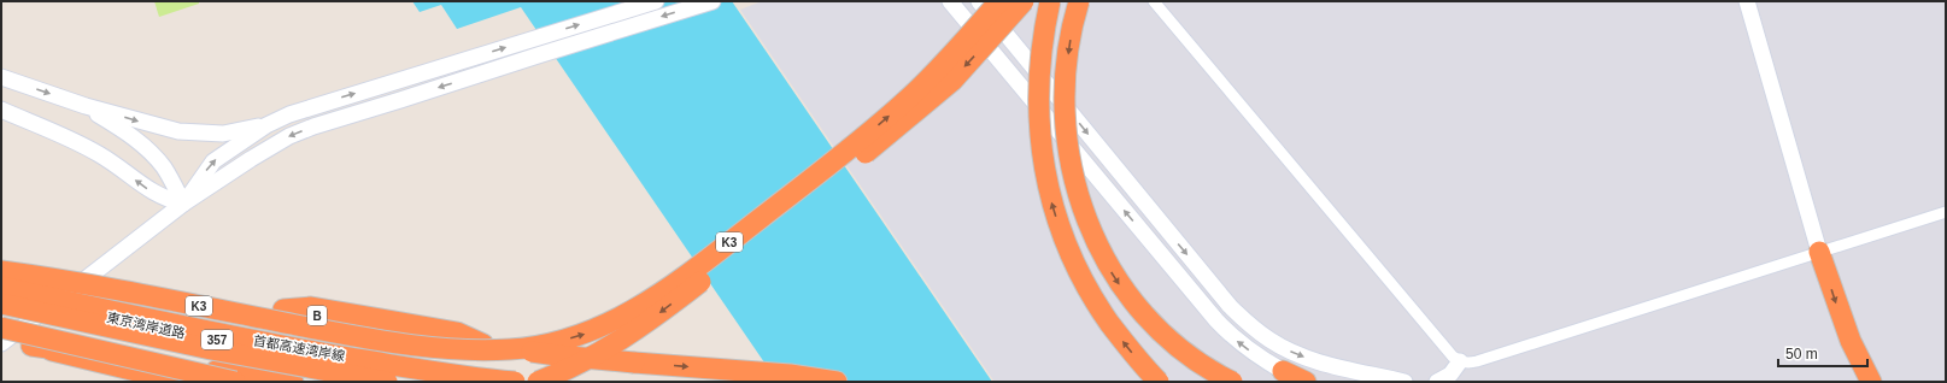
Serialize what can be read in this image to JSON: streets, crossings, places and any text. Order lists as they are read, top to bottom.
{
  "streets": {
    "highway": [
      "K3",
      "B",
      "東京湾岸道路",
      "357",
      "首都高速湾岸線"
    ]
  },
  "scale_bar": "50 m"
}
